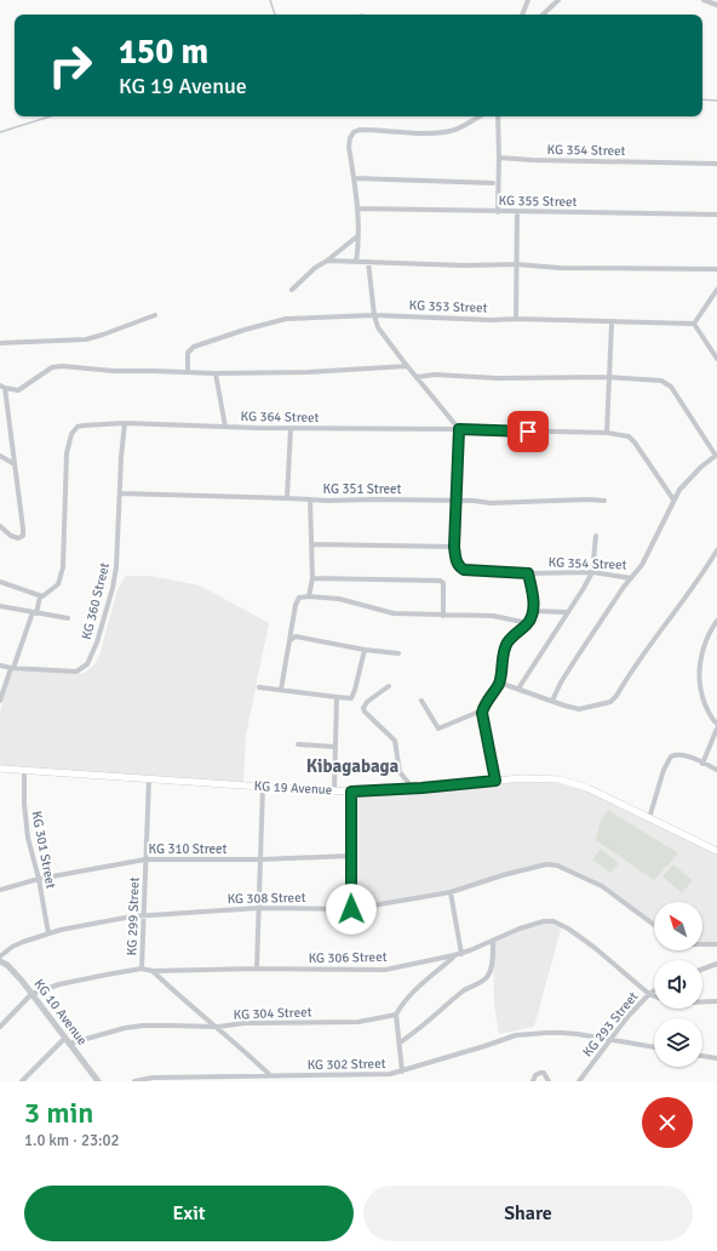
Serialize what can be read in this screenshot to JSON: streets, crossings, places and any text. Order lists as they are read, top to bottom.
{
  "streets": {
    "main road": ["KG 19 Avenue"],
    "street": [
      "KG 354 Street",
      "KG 355 Street",
      "KG 353 Street",
      "KG 364 Street",
      "KG 351 Street",
      "KG 360 Street",
      "KG 310 Street",
      "KG 301 Street",
      "KG 308 Street",
      "KG 299 Street",
      "KG 306 Street",
      "KG 10 Avenue",
      "KG 304 Street",
      "KG 293 Street",
      "KG 302 Street"
    ]
  },
  "crossings": [
    ["KG 354 Street", "KG 364 Street"],
    ["KG 364 Street", "KG 360 Street"],
    ["KG 351 Street", "KG 360 Street"],
    ["KG 19 Avenue", "KG 301 Street"],
    ["KG 19 Avenue", "KG 299 Street"],
    ["KG 310 Street", "KG 301 Street"],
    ["KG 310 Street", "KG 299 Street"],
    ["KG 301 Street", "KG 308 Street"],
    ["KG 308 Street", "KG 299 Street"],
    ["KG 299 Street", "KG 306 Street"],
    ["KG 306 Street", "KG 10 Avenue"],
    ["KG 306 Street", "KG 293 Street"],
    ["KG 10 Avenue", "KG 304 Street"],
    ["KG 293 Street", "KG 302 Street"]
  ],
  "districts": ["Kibagabaga"],
  "north": "top left",
  "page": {
    "turn": ["150 m", "KG 19 Avenue"],
    "heading": ["3 min", "1.0 km · 23:02"],
    "buttons": ["Exit", "Share"]
  }
}
